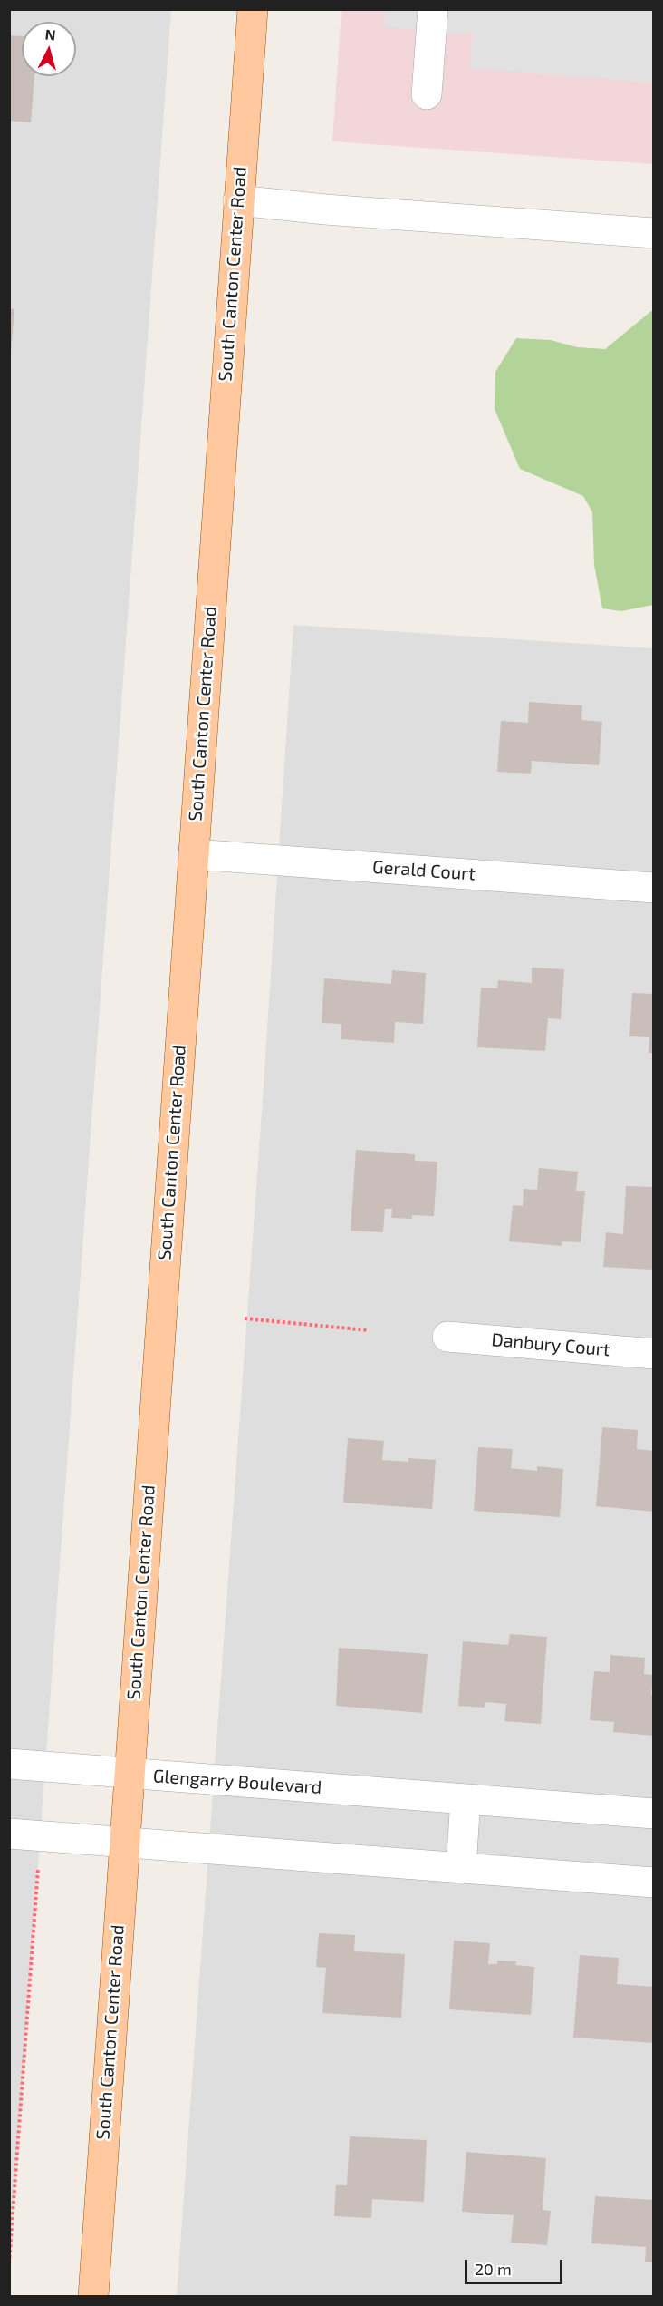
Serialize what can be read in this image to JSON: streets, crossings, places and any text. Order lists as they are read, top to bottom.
{
  "streets": {
    "main road": ["South Canton Center Road"],
    "street": ["Gerald Court", "Danbury Court", "Glengarry Boulevard"]
  },
  "crossings": [
    ["South Canton Center Road", "Gerald Court"],
    ["South Canton Center Road", "Glengarry Boulevard"]
  ],
  "scale_bar": "20 m",
  "north": "top"
}
